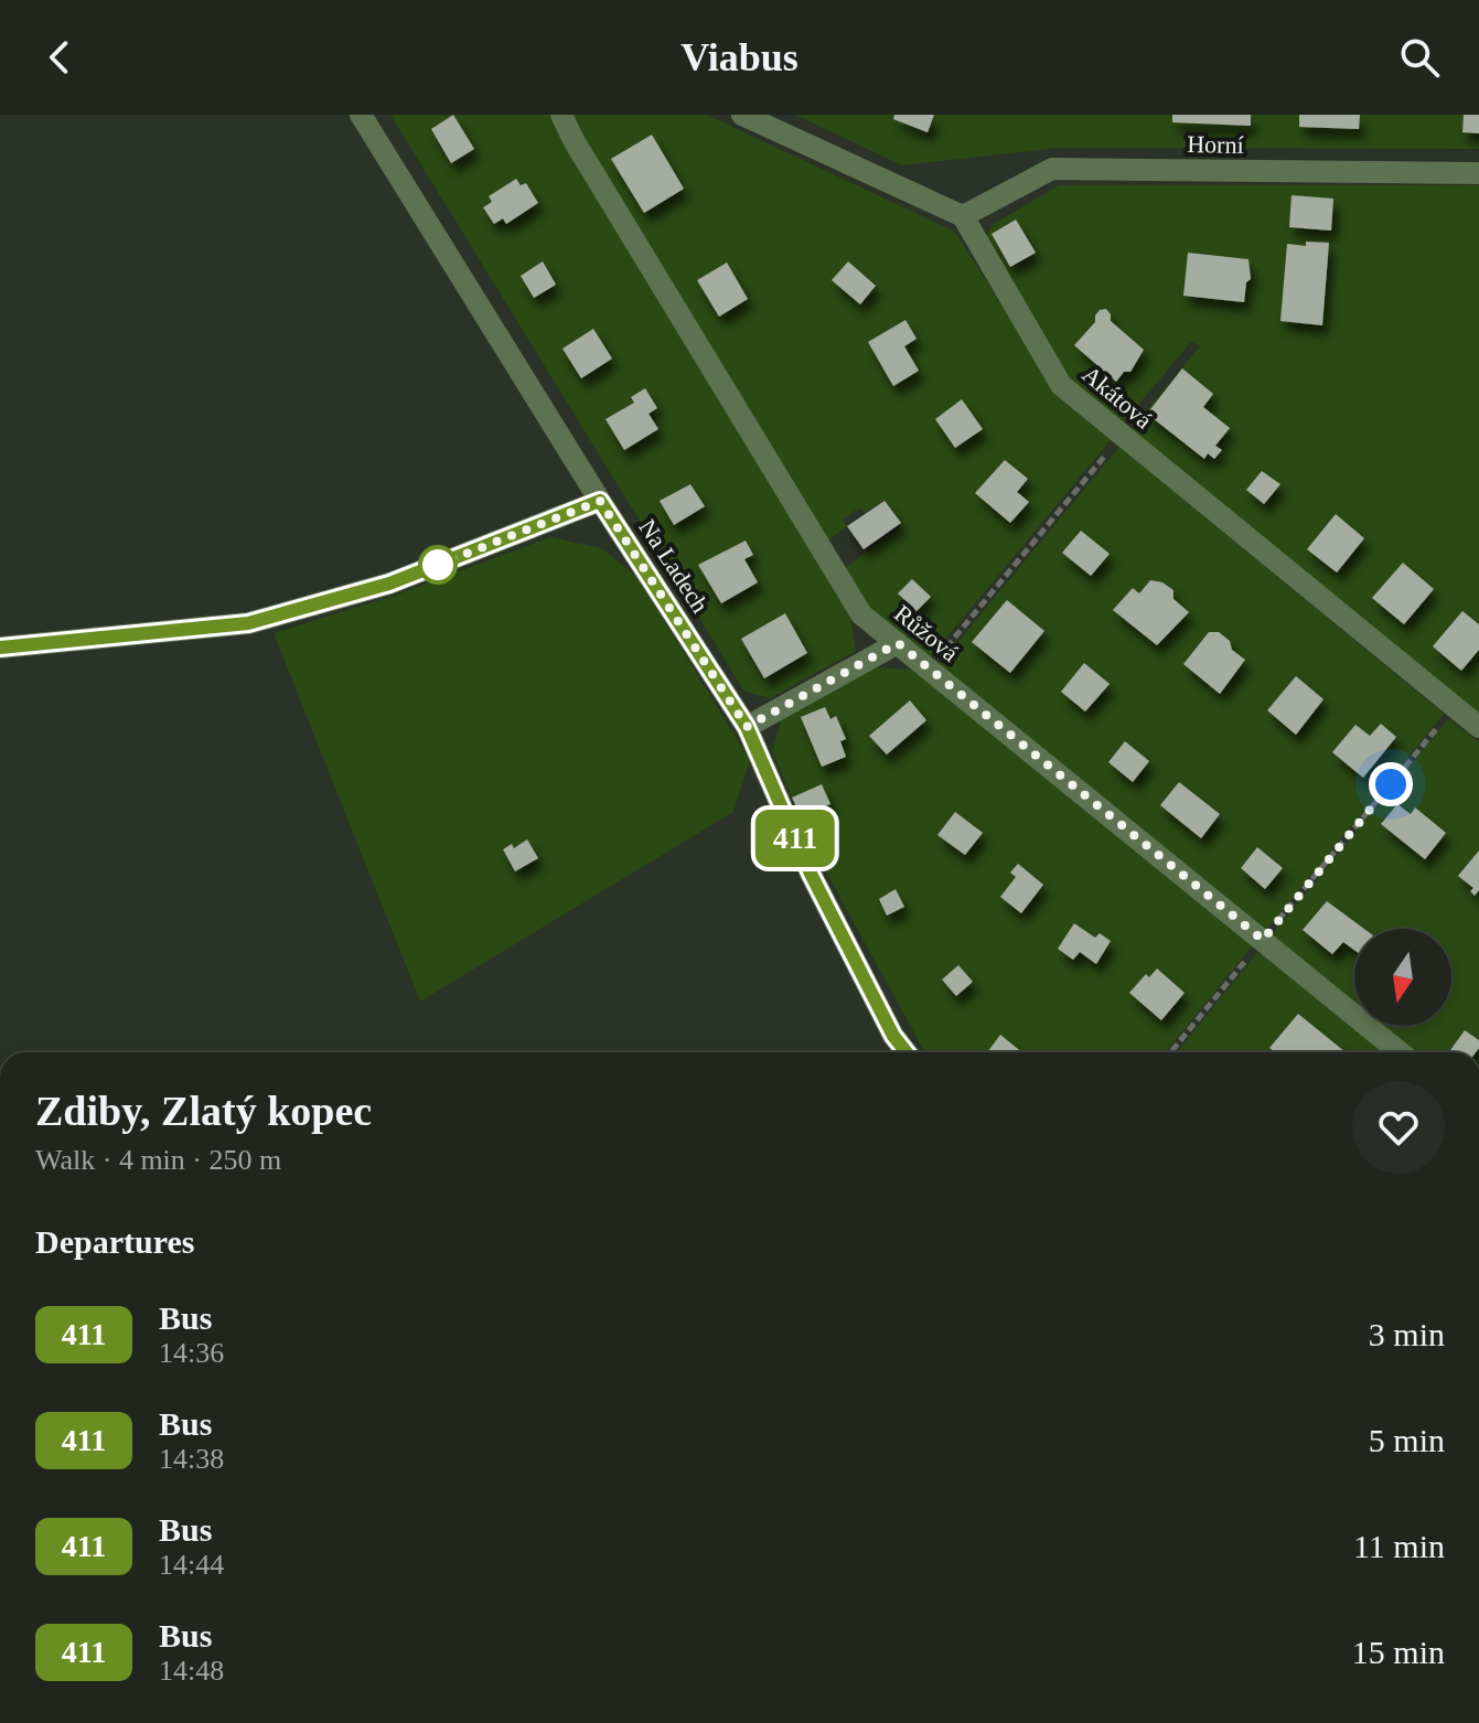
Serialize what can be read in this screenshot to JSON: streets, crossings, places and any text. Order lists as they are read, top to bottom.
{
  "streets": {
    "street": [
      "Horní",
      "Akátová",
      "Na Ladech",
      "Růžová"
    ]
  },
  "crossings": [
    ["Horní", "Akátová"]
  ],
  "lines": ["bus line 411"],
  "north": "bottom",
  "page": {
    "header": "Viabus",
    "on_map": "411",
    "heading": [
      ["Zdiby, Zlatý kopec", "Walk · 4 min · 250 m"],
      "Departures"
    ],
    "list": [
      {
        "mark": "411",
        "name": "Bus",
        "note": "14:36",
        "value": "3 min"
      },
      {
        "mark": "411",
        "name": "Bus",
        "note": "14:38",
        "value": "5 min"
      },
      {
        "mark": "411",
        "name": "Bus",
        "note": "14:44",
        "value": "11 min"
      },
      {
        "mark": "411",
        "name": "Bus",
        "note": "14:48",
        "value": "15 min"
      }
    ]
  }
}
